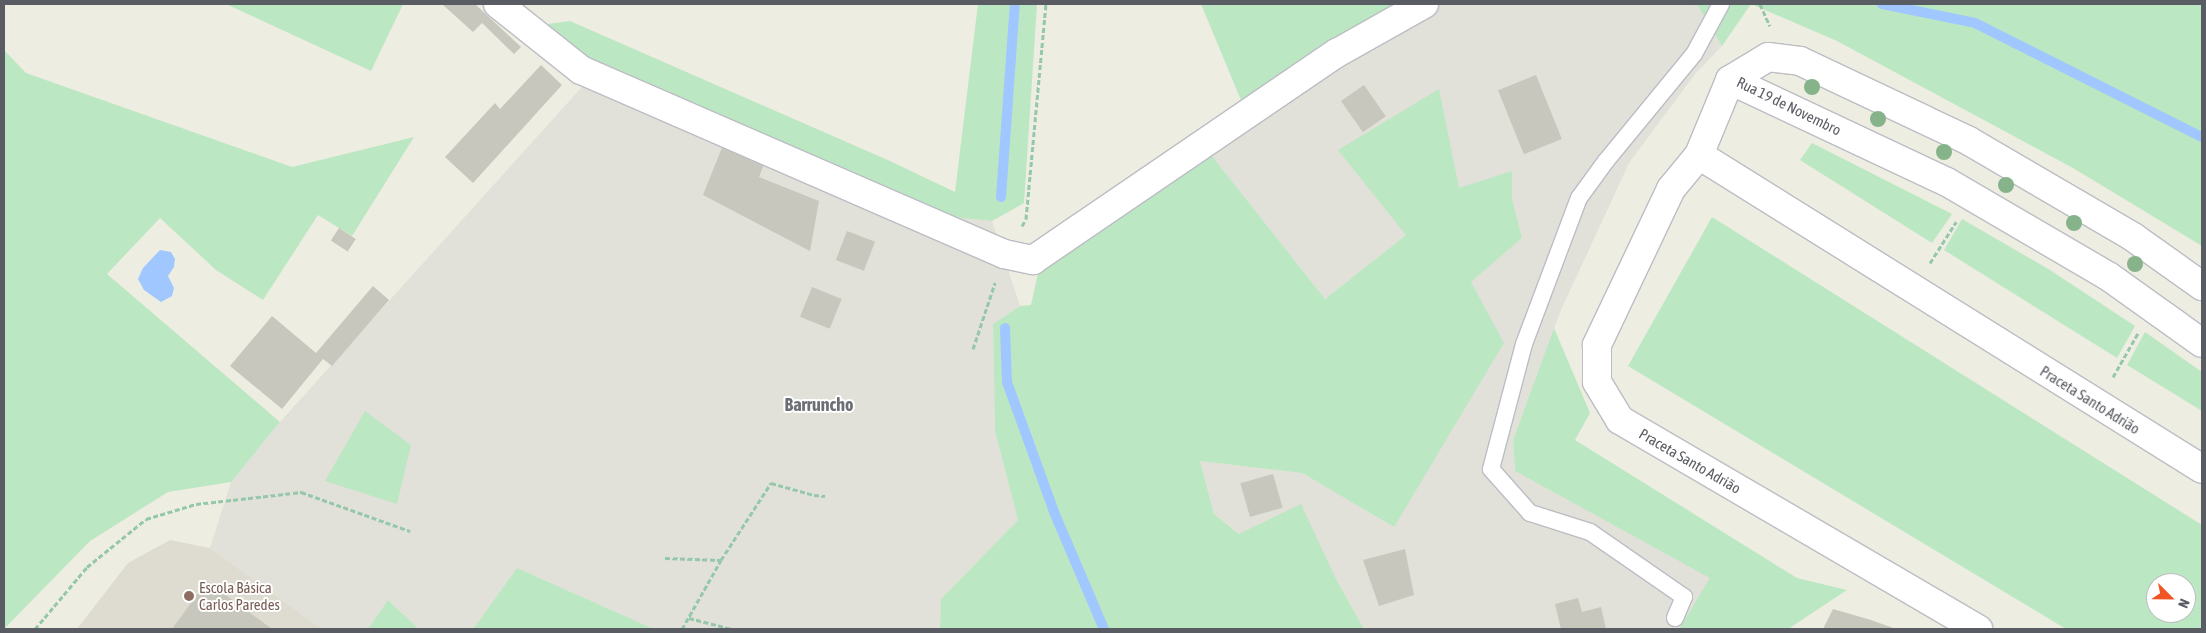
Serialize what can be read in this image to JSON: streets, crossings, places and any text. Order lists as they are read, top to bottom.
{
  "streets": {
    "street": ["Rua 19 de Novembro", "Praceta Santo Adrião"]
  },
  "crossings": [
    ["Rua 19 de Novembro", "Praceta Santo Adrião"]
  ],
  "districts": ["Barruncho"],
  "places": ["Escola Básica Carlos Paredes"],
  "north": "bottom right"
}
